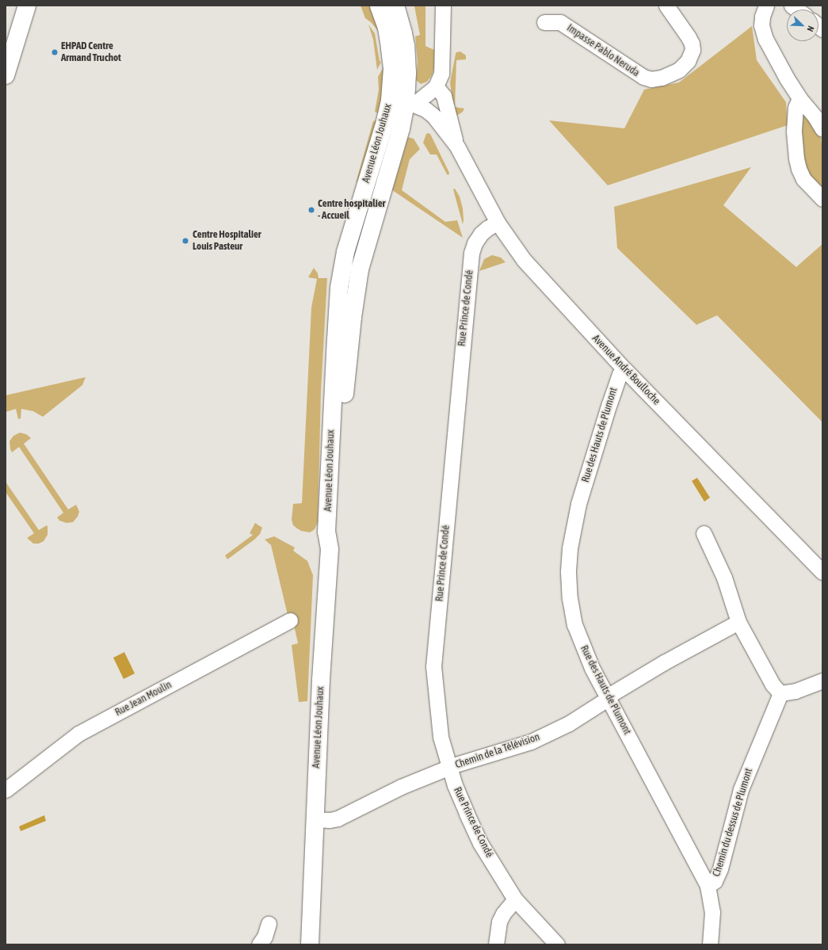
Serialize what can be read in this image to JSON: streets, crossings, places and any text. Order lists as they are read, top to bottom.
{
  "streets": {
    "main road": ["Avenue Léon Jouhaux"],
    "street": [
      "Impasse Pablo Neruda",
      "Rue Prince de Condé",
      "Avenue André Boulloche",
      "Rue des Hauts de Plumont",
      "Rue Jean Moulin",
      "Chemin de la Télévision",
      "Chemin du dessus de Plumont"
    ]
  },
  "crossings": [
    ["Avenue Léon Jouhaux", "Chemin de la Télévision"],
    ["Rue Prince de Condé", "Avenue André Boulloche"],
    ["Rue Prince de Condé", "Chemin de la Télévision"],
    ["Avenue André Boulloche", "Rue des Hauts de Plumont"],
    ["Rue des Hauts de Plumont", "Chemin de la Télévision"],
    ["Rue des Hauts de Plumont", "Chemin du dessus de Plumont"]
  ],
  "places": ["EHPAD Centre Armand Truchot", "Centre hospitalier - Accueil", "Centre Hospitalier Louis Pasteur"],
  "north": "bottom right"
}
